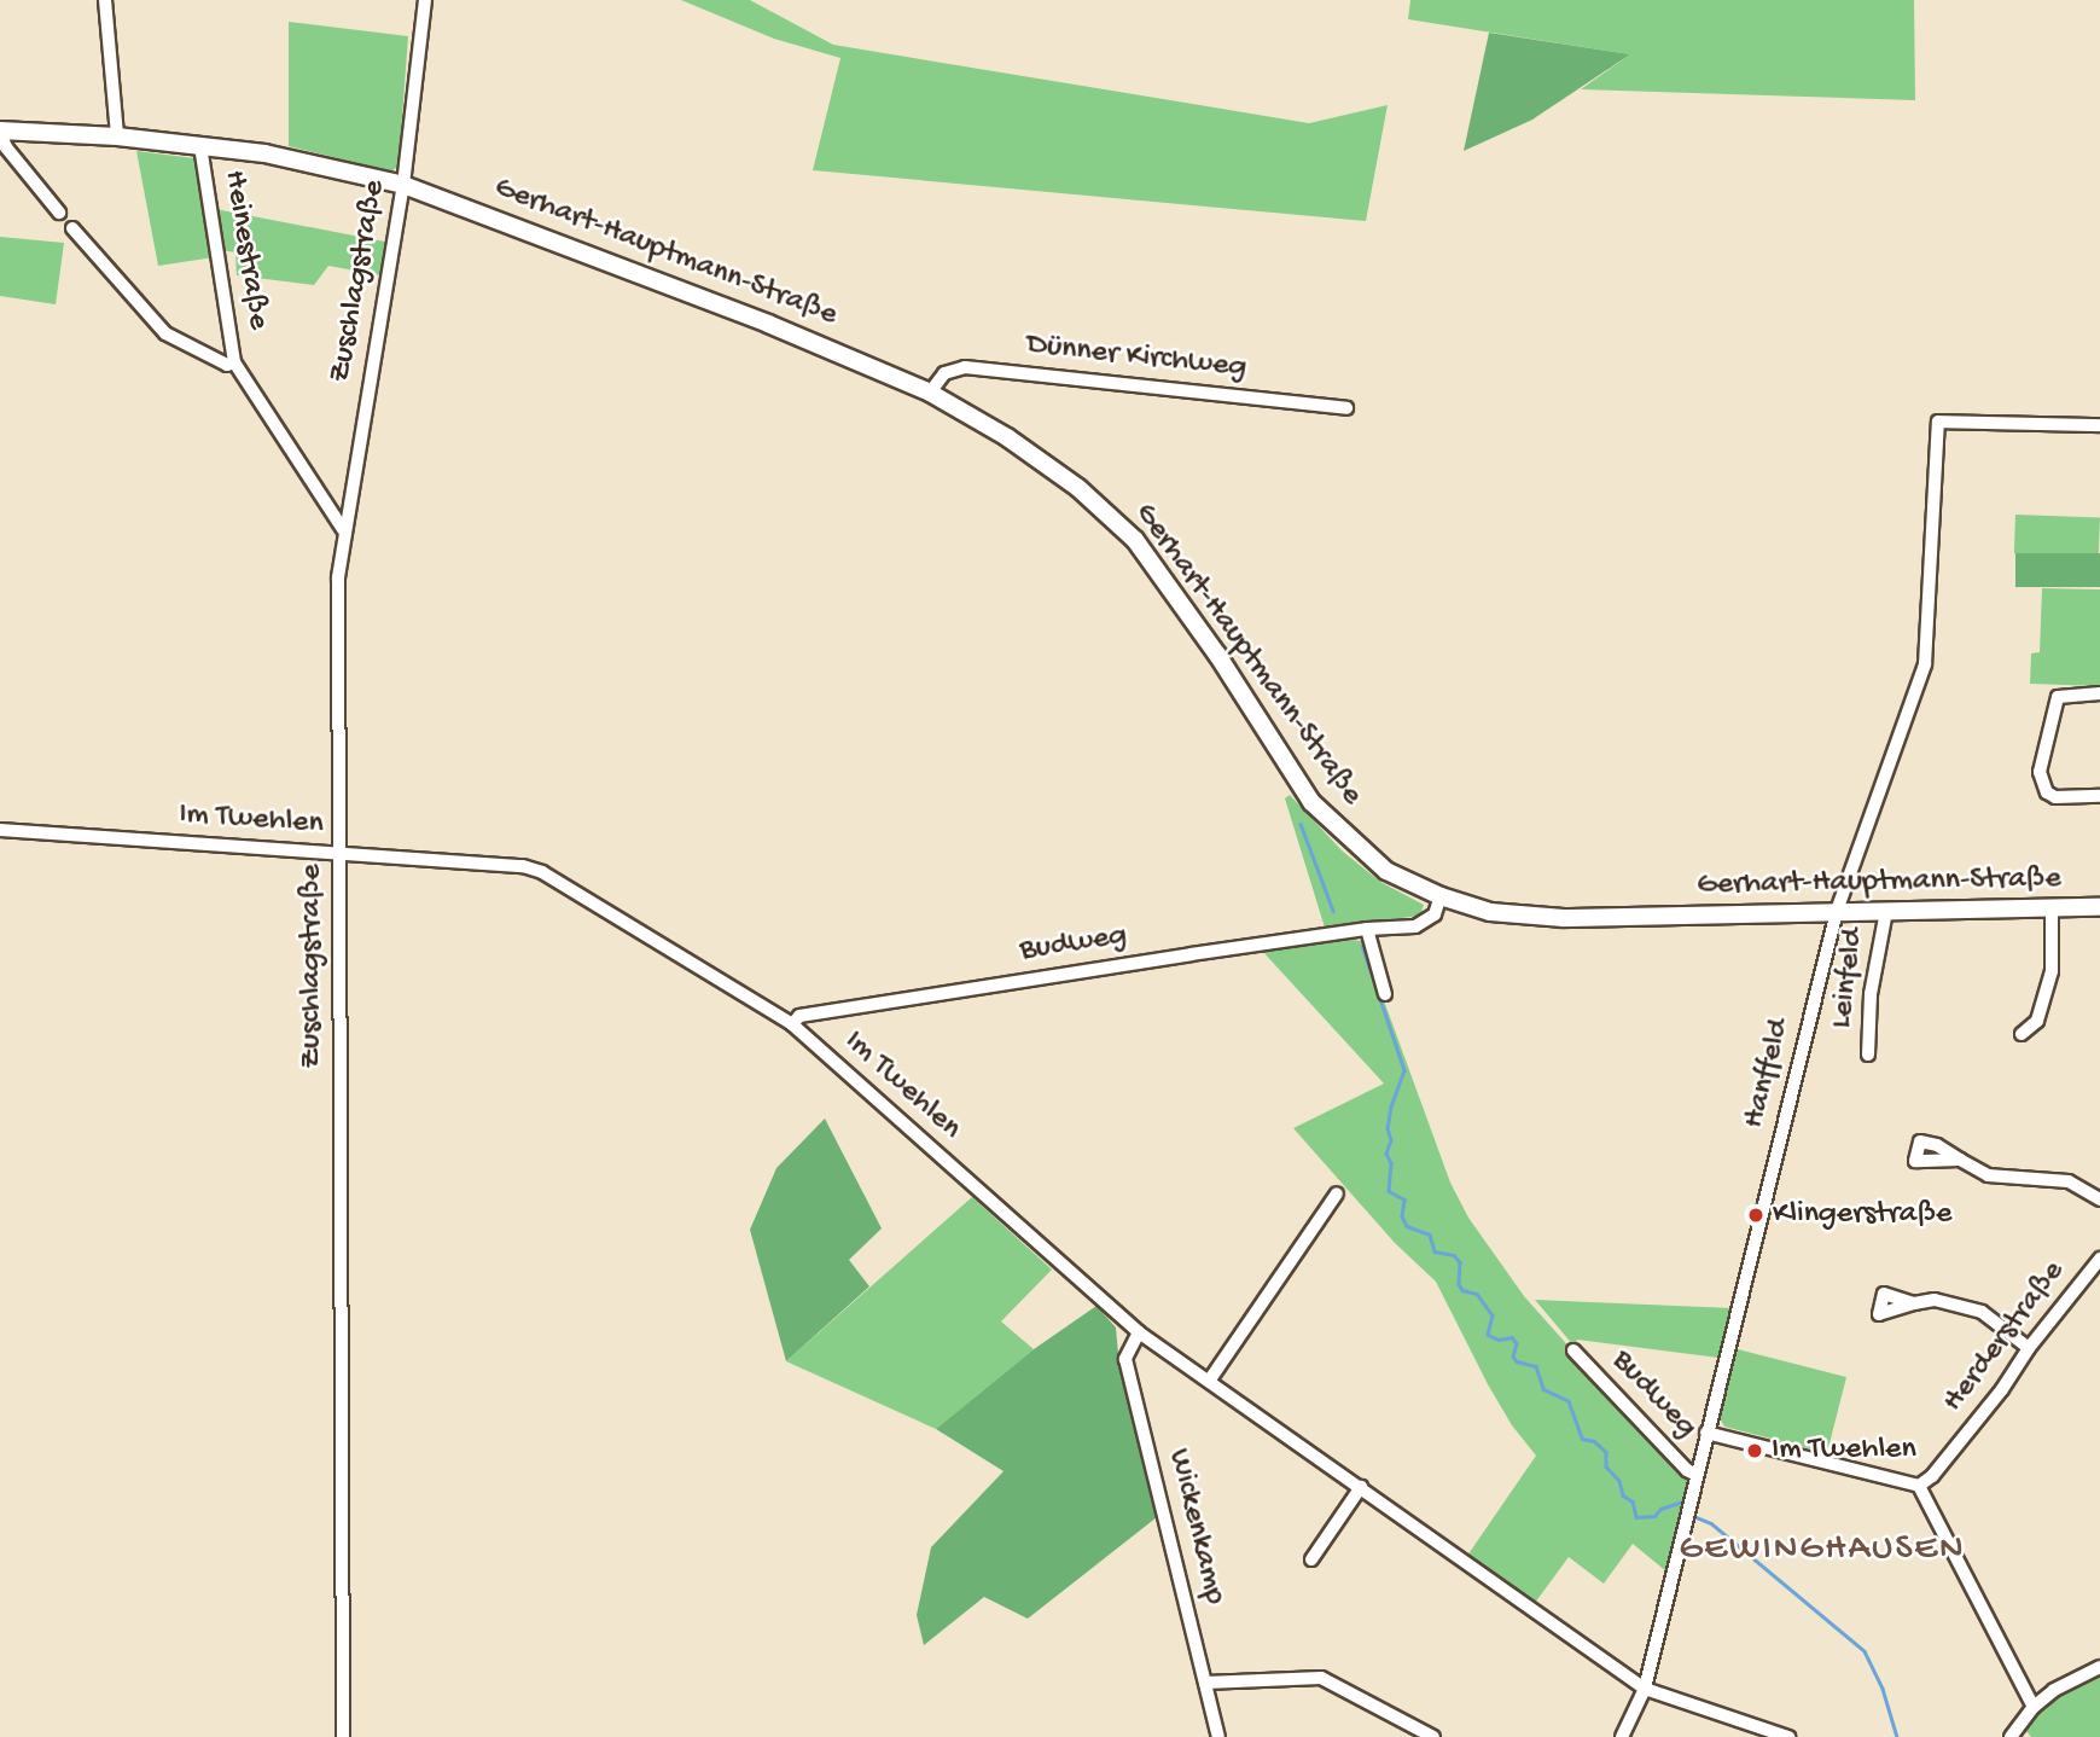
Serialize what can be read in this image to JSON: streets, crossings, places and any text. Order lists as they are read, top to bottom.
{
  "streets": {
    "street": [
      "Heinestraße",
      "Gerhart-Hauptmann-Straße",
      "Zuschlagstraße",
      "Dünner Kirchweg",
      "Im Twehlen",
      "Budweg",
      "Leinfeld",
      "Hanffeld",
      "Herderstraße",
      "Wickenkamp"
    ]
  },
  "crossings": [
    ["Heinestraße", "Gerhart-Hauptmann-Straße"],
    ["Heinestraße", "Zuschlagstraße"],
    ["Gerhart-Hauptmann-Straße", "Zuschlagstraße"],
    ["Gerhart-Hauptmann-Straße", "Dünner Kirchweg"],
    ["Gerhart-Hauptmann-Straße", "Budweg"],
    ["Gerhart-Hauptmann-Straße", "Leinfeld"],
    ["Gerhart-Hauptmann-Straße", "Hanffeld"],
    ["Zuschlagstraße", "Im Twehlen"],
    ["Im Twehlen", "Budweg"],
    ["Im Twehlen", "Hanffeld"],
    ["Im Twehlen", "Wickenkamp"],
    ["Budweg", "Hanffeld"]
  ],
  "districts": ["GEWINGHAUSEN"],
  "places": ["Klingerstraße", "Im Twehlen"]
}
